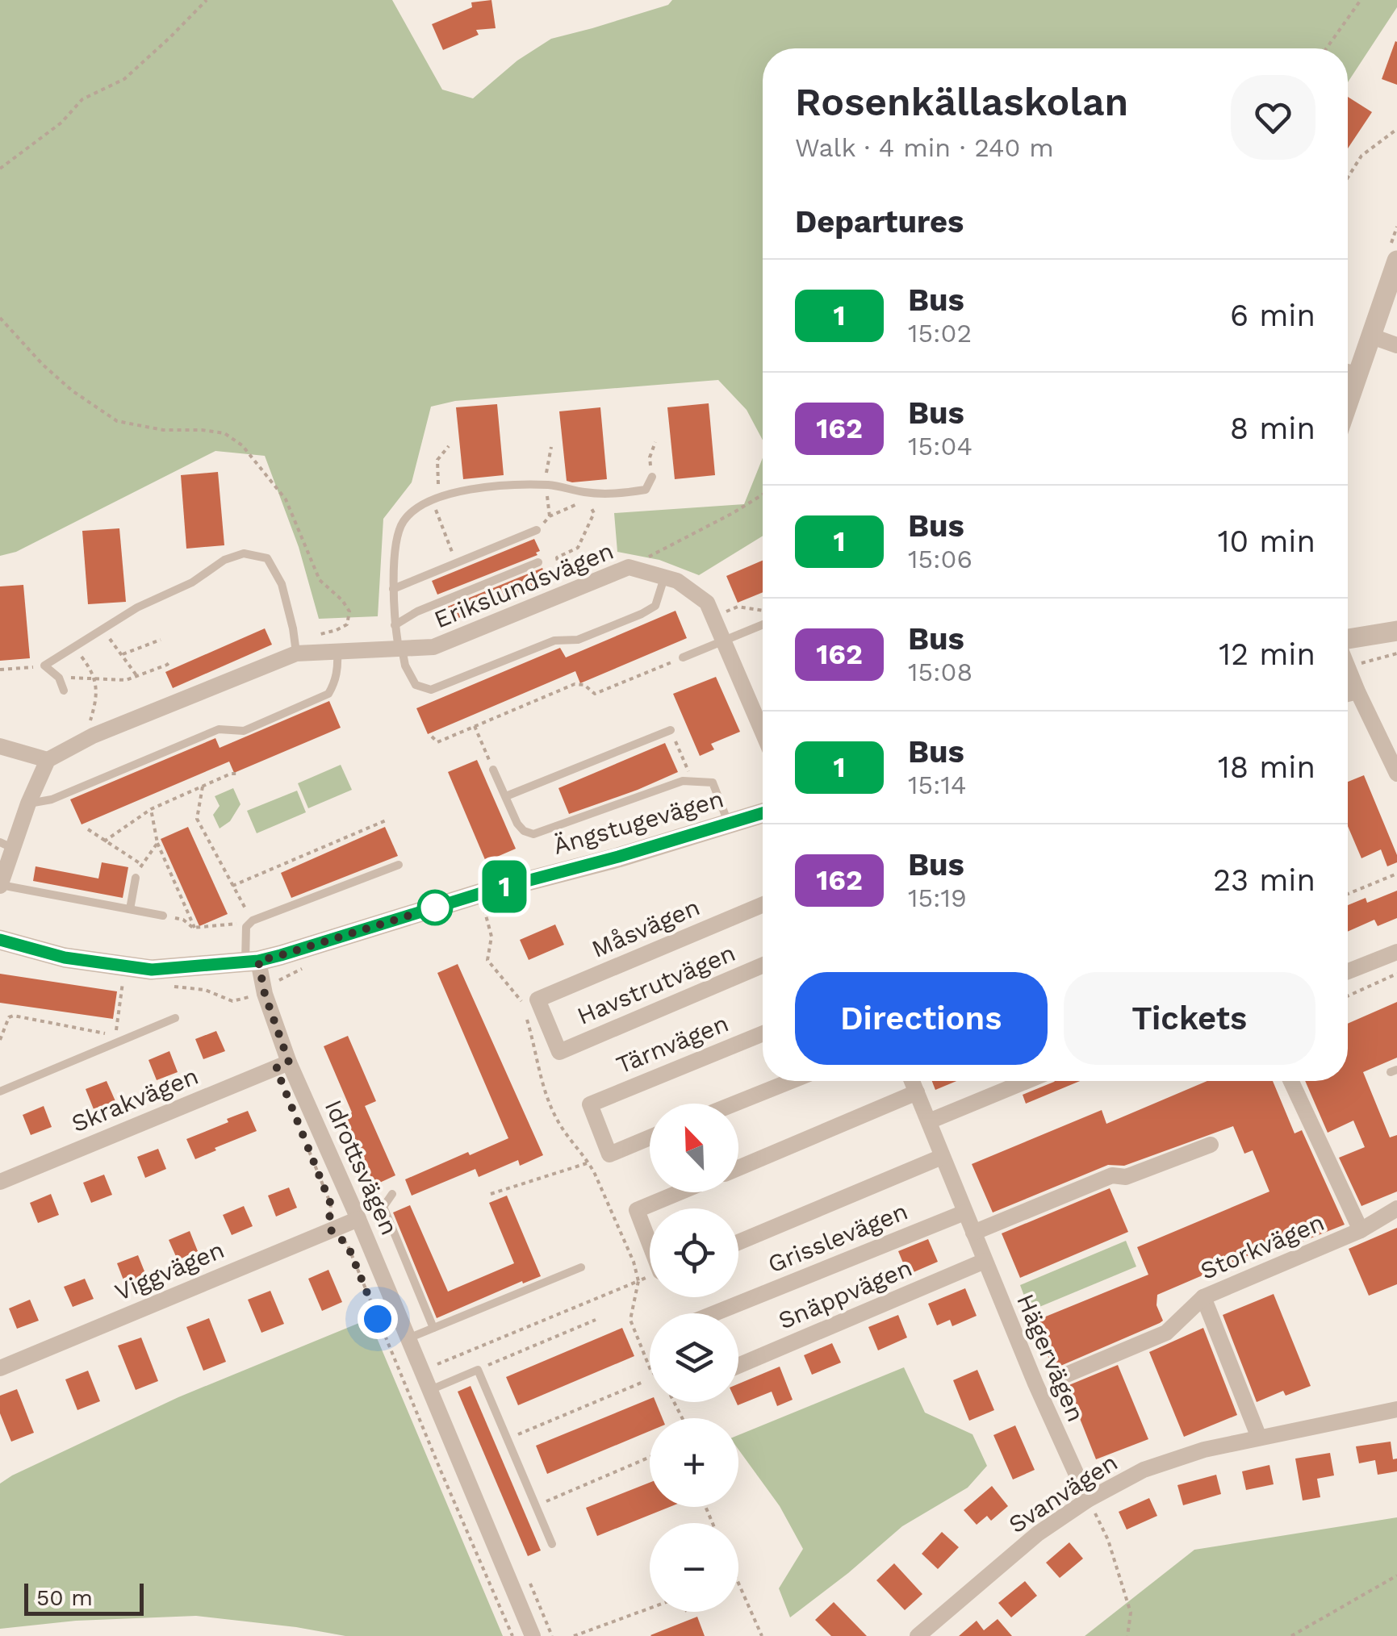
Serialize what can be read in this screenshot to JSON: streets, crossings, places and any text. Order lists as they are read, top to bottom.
{
  "streets": {
    "street": [
      "Erikslundsvägen",
      "Ängstugevägen",
      "Måsvägen",
      "Havstrutvägen",
      "Tärnvägen",
      "Skrakvägen",
      "Idrottsvägen",
      "Grisslevägen",
      "Storkvägen",
      "Viggvägen",
      "Snäppvägen",
      "Hägervägen",
      "Svanvägen"
    ]
  },
  "crossings": [
    ["Ängstugevägen", "Idrottsvägen"],
    ["Måsvägen", "Havstrutvägen"],
    ["Skrakvägen", "Idrottsvägen"],
    ["Idrottsvägen", "Viggvägen"],
    ["Grisslevägen", "Hägervägen"],
    ["Snäppvägen", "Hägervägen"],
    ["Hägervägen", "Svanvägen"]
  ],
  "lines": ["bus line 1"],
  "scale_bar": "50 m",
  "north": "top left",
  "page": {
    "on_map": "1",
    "heading": [
      ["Rosenkällaskolan", "Walk · 4 min · 240 m"],
      "Departures"
    ],
    "list": [
      {
        "mark": "1",
        "name": "Bus",
        "note": "15:02",
        "value": "6 min"
      },
      {
        "mark": "162",
        "name": "Bus",
        "note": "15:04",
        "value": "8 min"
      },
      {
        "mark": "1",
        "name": "Bus",
        "note": "15:06",
        "value": "10 min"
      },
      {
        "mark": "162",
        "name": "Bus",
        "note": "15:08",
        "value": "12 min"
      },
      {
        "mark": "1",
        "name": "Bus",
        "note": "15:14",
        "value": "18 min"
      },
      {
        "mark": "162",
        "name": "Bus",
        "note": "15:19",
        "value": "23 min"
      }
    ],
    "buttons": ["Directions", "Tickets"],
    "map_buttons": ["+", "−"],
    "scale": "50 m"
  }
}
